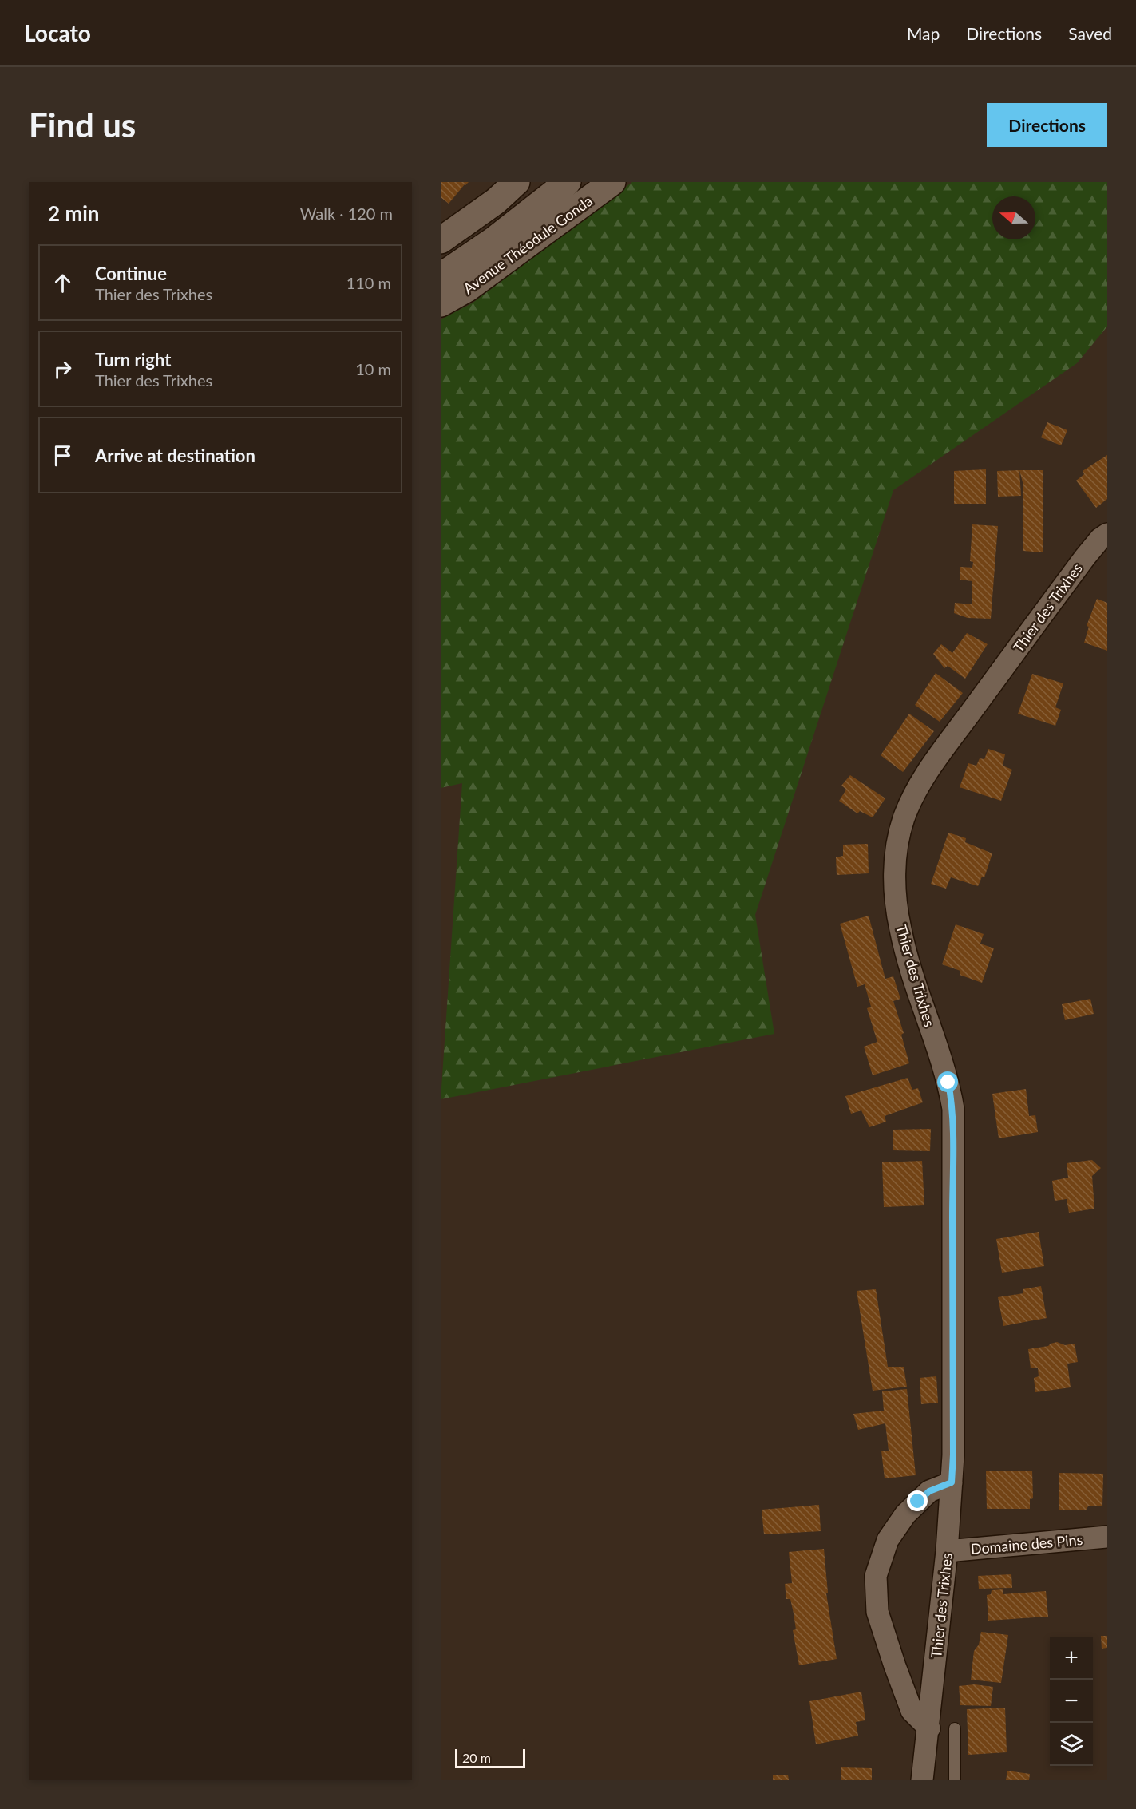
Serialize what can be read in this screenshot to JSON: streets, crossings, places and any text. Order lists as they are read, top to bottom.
{
  "streets": {
    "main road": ["Avenue Théodule Gonda"],
    "street": ["Thier des Trixhes", "Domaine des Pins"]
  },
  "crossings": [
    ["Thier des Trixhes", "Domaine des Pins"]
  ],
  "scale_bar": "20 m",
  "north": "left",
  "page": {
    "header": "Locato",
    "nav": ["Map", "Directions", "Saved"],
    "buttons": "Directions",
    "title": "Find us",
    "heading": ["2 min", "Walk · 120 m"],
    "list": [
      ["Continue", "Thier des Trixhes", "110 m"],
      ["Turn right", "Thier des Trixhes", "10 m"],
      "Arrive at destination"
    ],
    "map_buttons": ["+", "−"],
    "scale": "20 m"
  }
}
